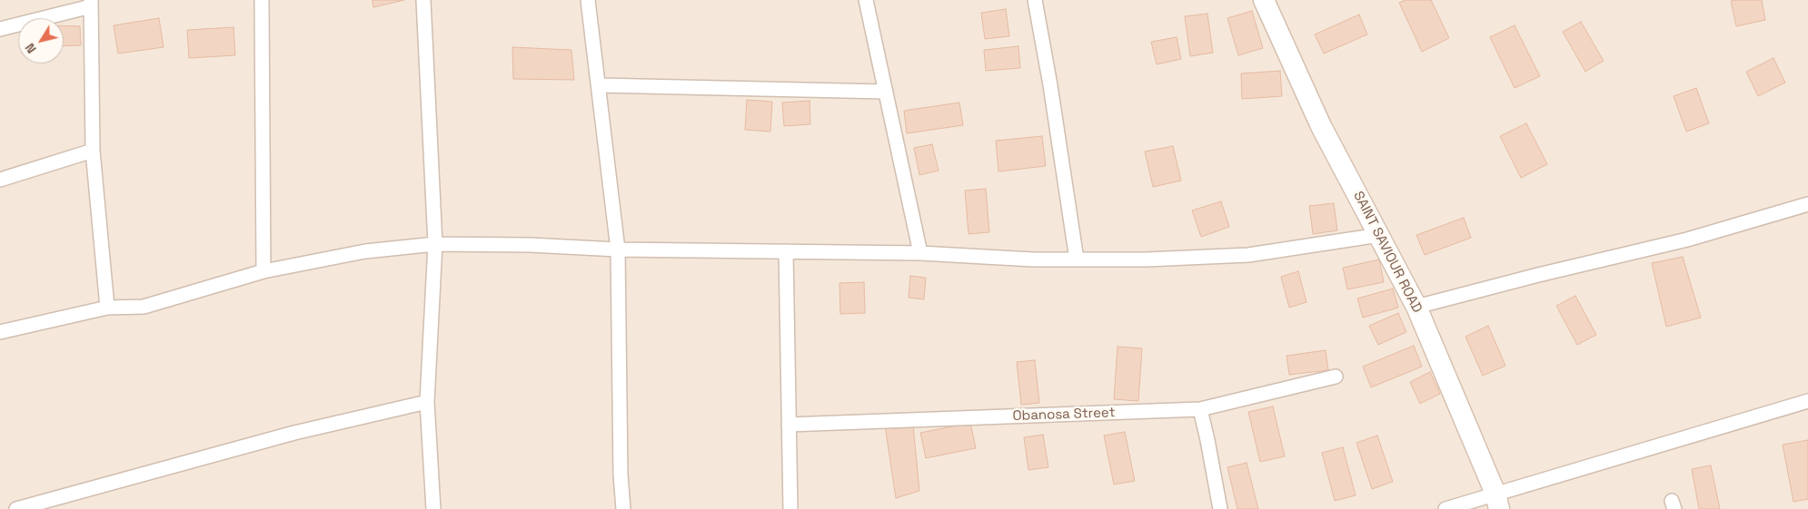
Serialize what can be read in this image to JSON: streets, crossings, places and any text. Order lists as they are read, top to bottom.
{
  "streets": {
    "street": ["SAINT SAVIOUR ROAD", "Obanosa Street"]
  },
  "north": "bottom left"
}
